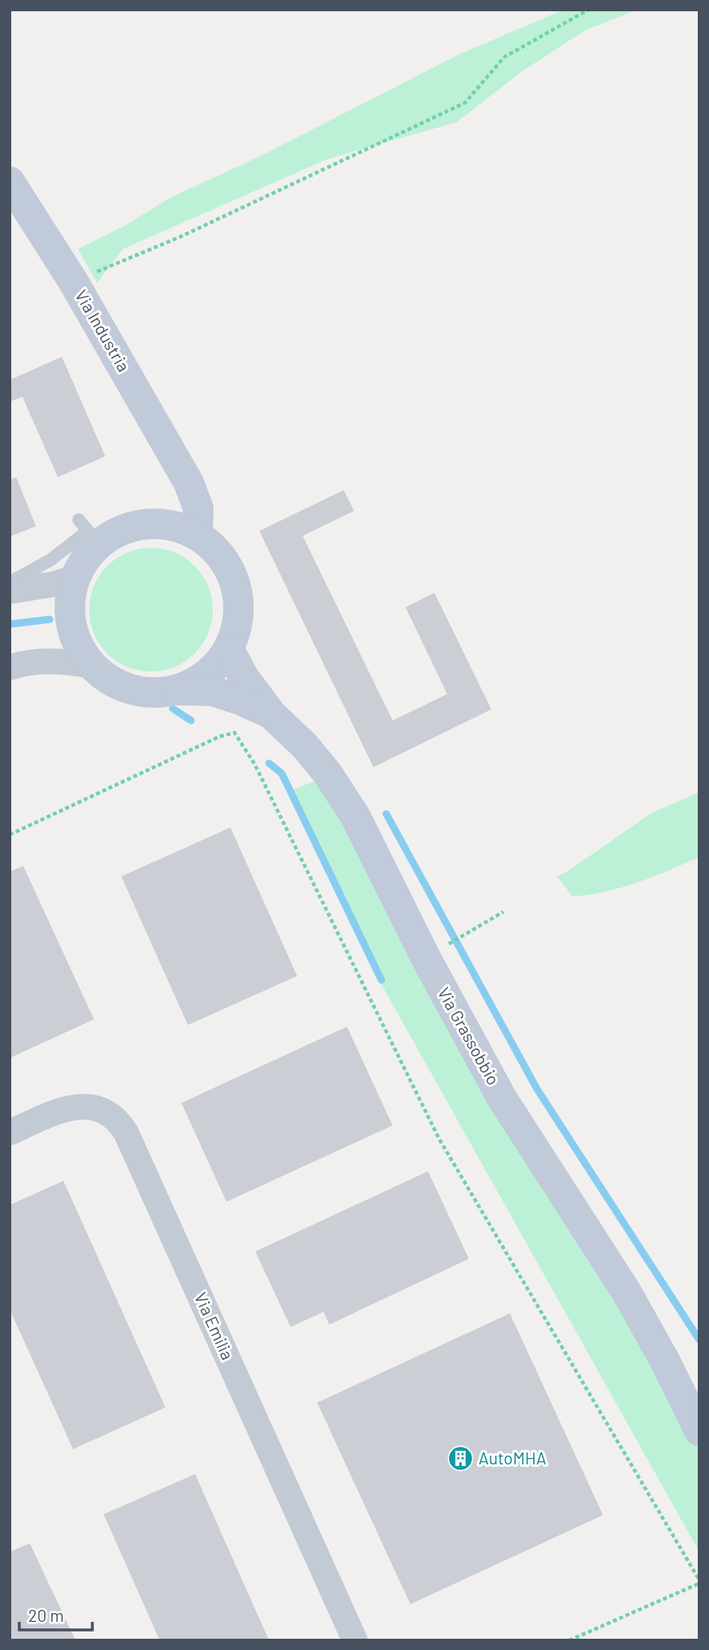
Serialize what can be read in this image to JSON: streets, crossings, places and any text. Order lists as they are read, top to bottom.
{
  "streets": {
    "street": ["Via Industria", "Via Grassobbio", "Via Emilia"]
  },
  "crossings": [
    ["Via Industria", "Via Grassobbio"]
  ],
  "places": {
    "building": ["AutoMHA"]
  },
  "scale_bar": "20 m"
}
